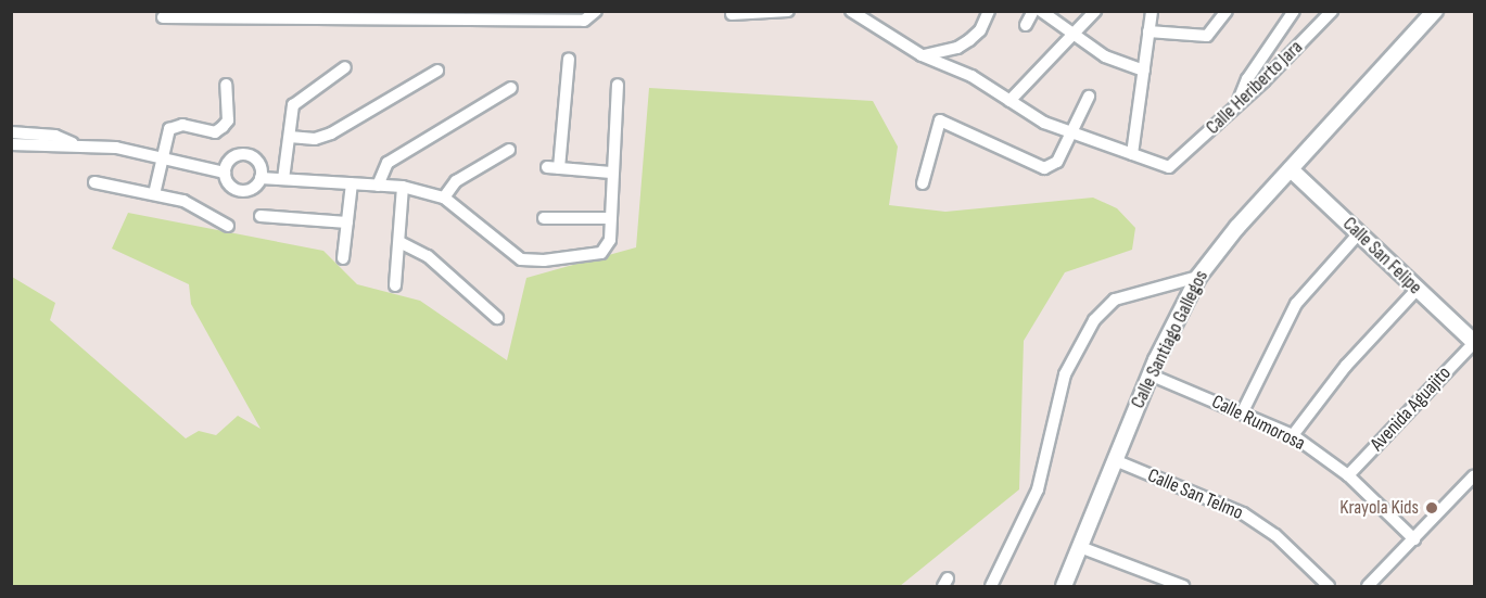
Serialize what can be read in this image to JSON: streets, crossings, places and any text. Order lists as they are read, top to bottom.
{
  "streets": {
    "street": [
      "Calle Heriberto Jara",
      "Calle San Felipe",
      "Calle Santiago Gallegos",
      "Avenida Aguajito",
      "Calle Rumorosa",
      "Calle San Telmo"
    ]
  },
  "crossings": [
    ["Calle San Felipe", "Calle Santiago Gallegos"],
    ["Calle San Felipe", "Avenida Aguajito"],
    ["Calle Santiago Gallegos", "Calle Rumorosa"],
    ["Calle Santiago Gallegos", "Calle San Telmo"],
    ["Avenida Aguajito", "Calle Rumorosa"]
  ],
  "places": ["Krayola Kids"]
}
